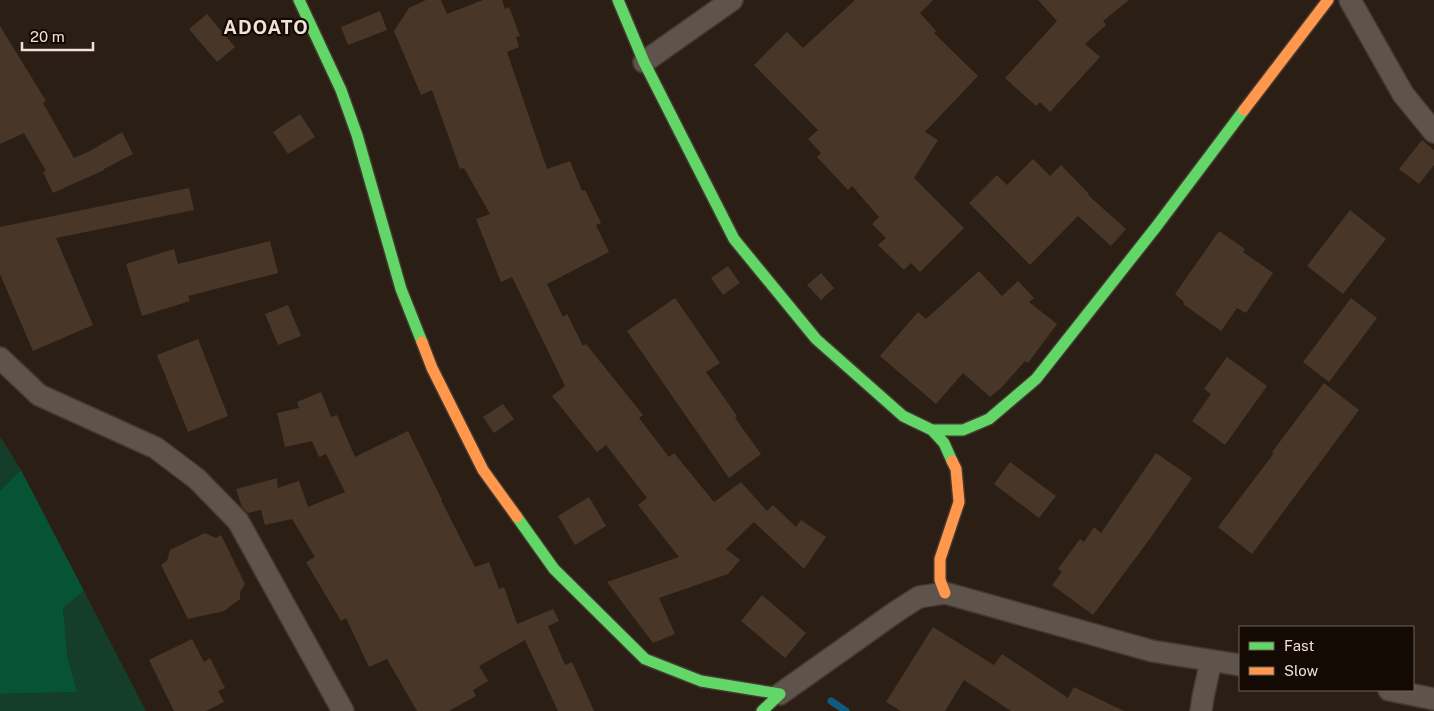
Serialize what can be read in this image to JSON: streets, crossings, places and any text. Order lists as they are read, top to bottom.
{
  "districts": ["ADOATO"],
  "legend": ["Fast", "Slow"],
  "scale_bar": "20 m"
}
